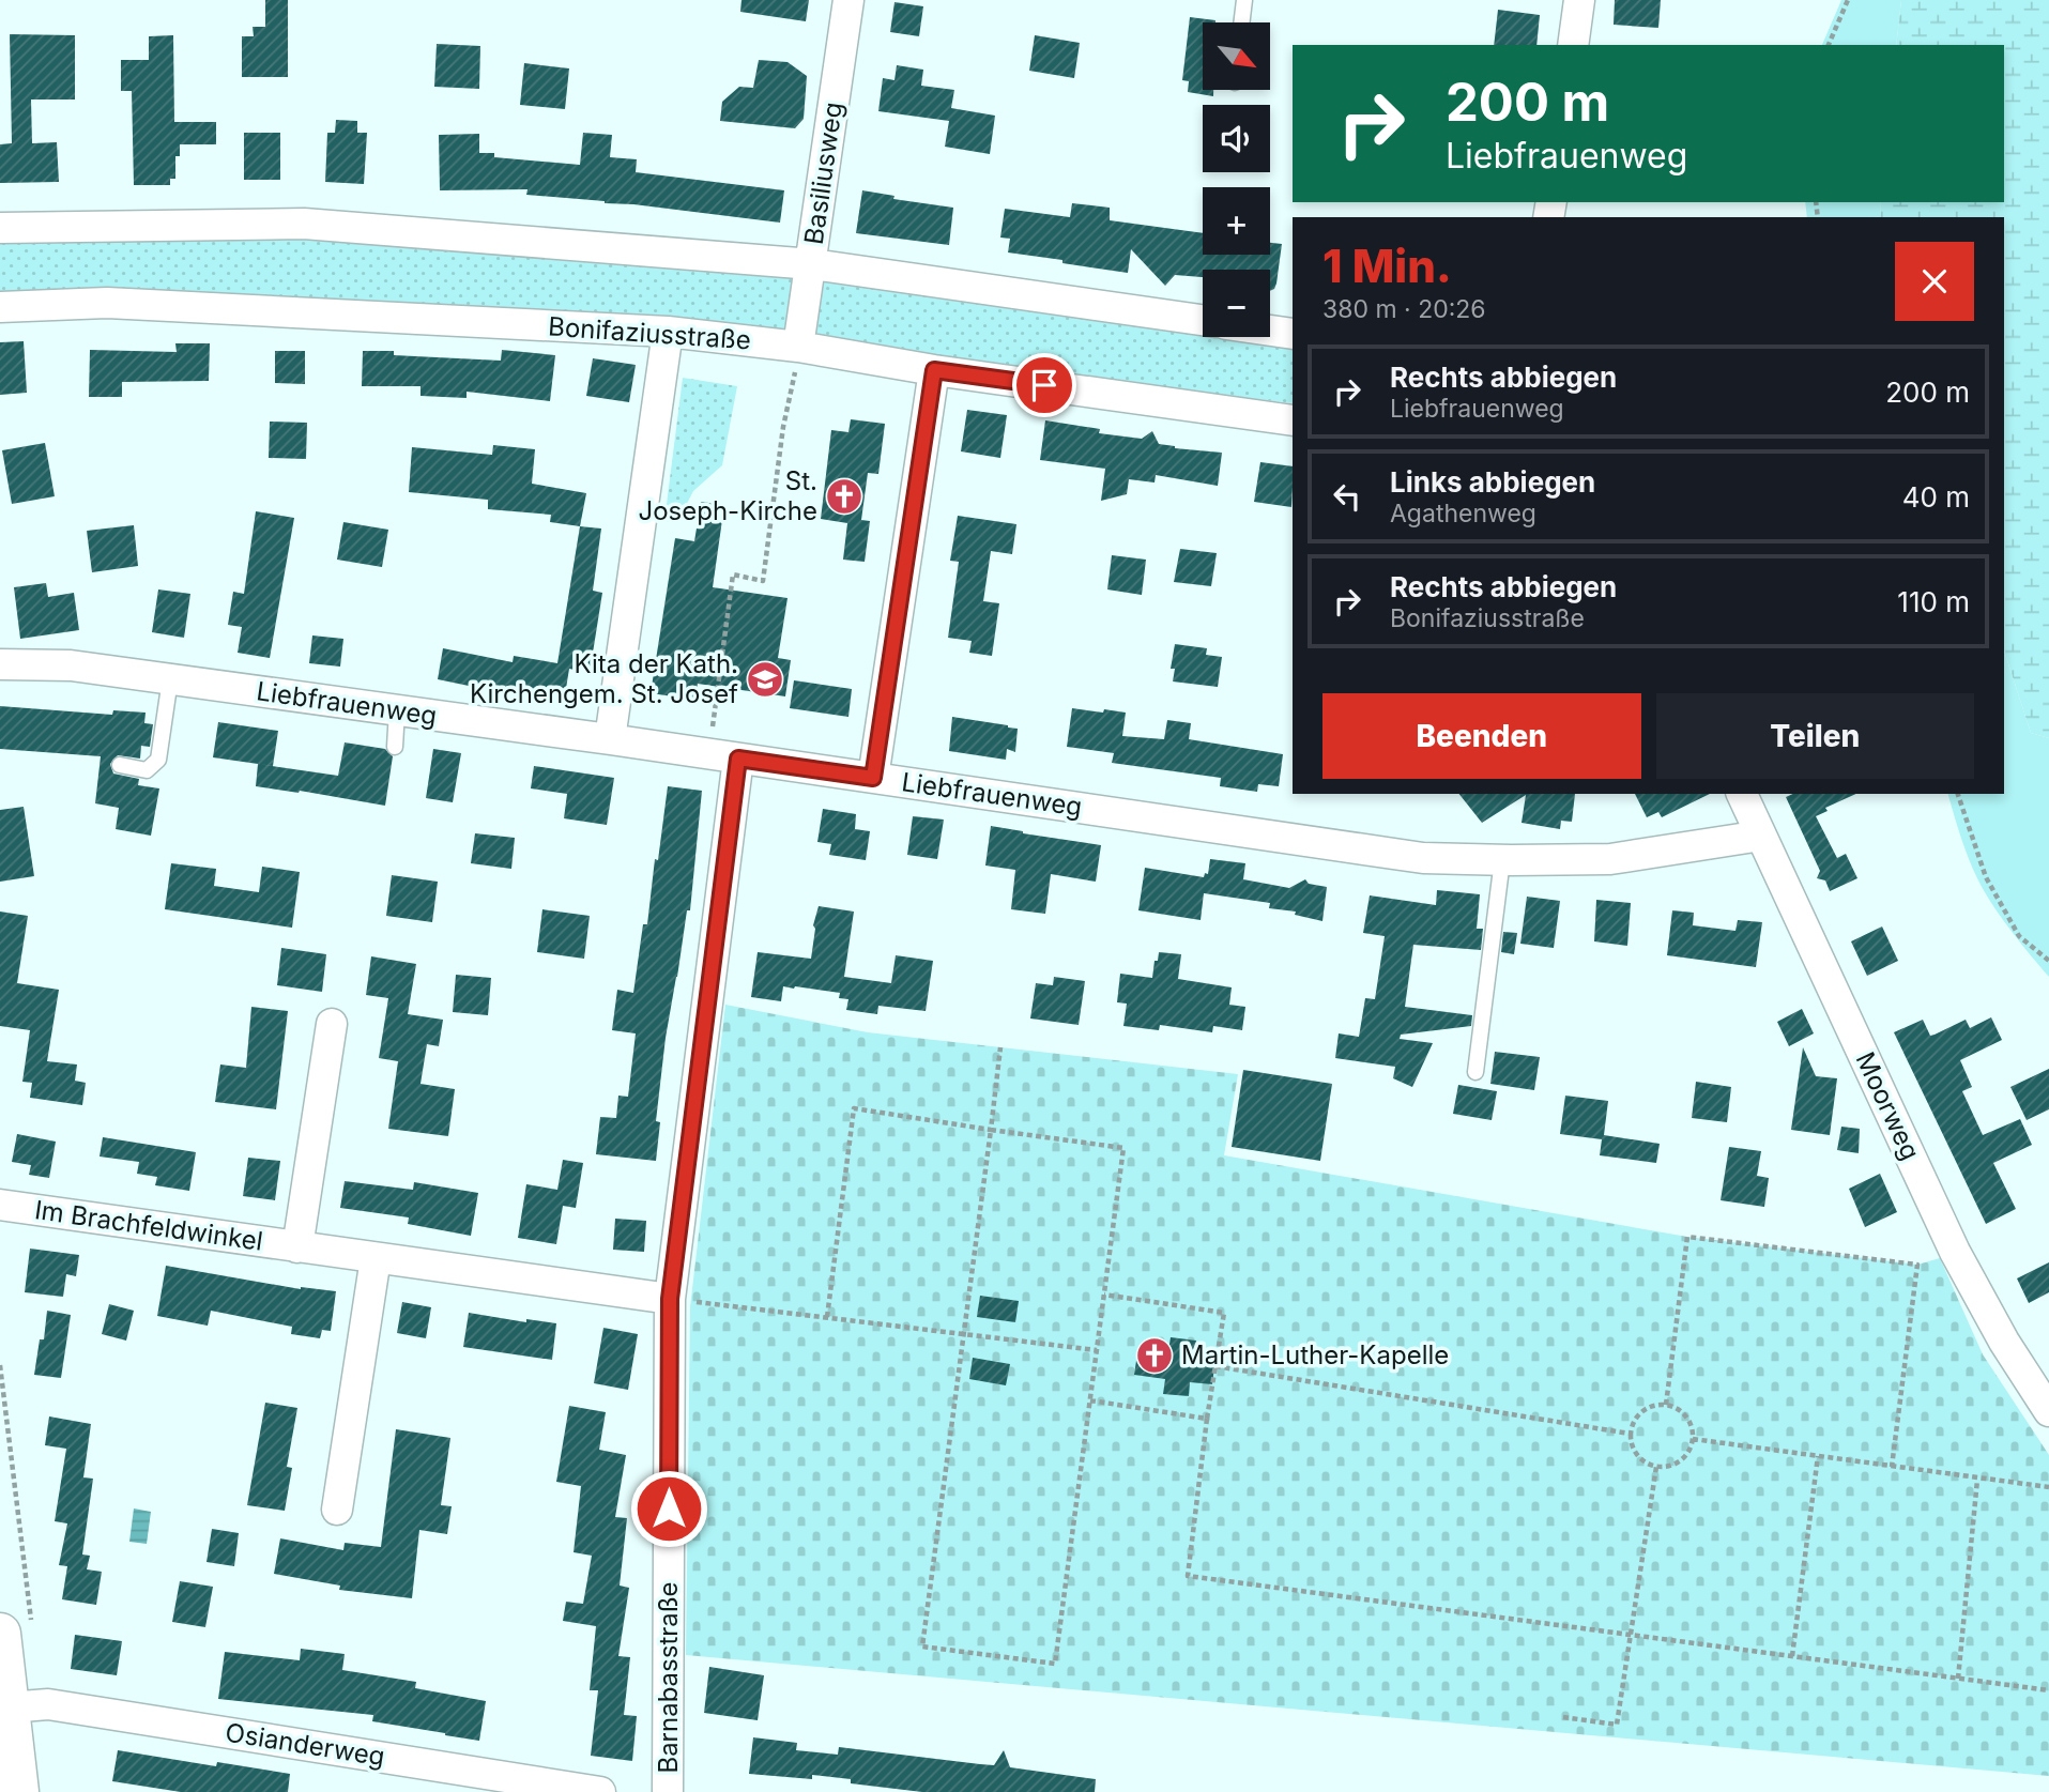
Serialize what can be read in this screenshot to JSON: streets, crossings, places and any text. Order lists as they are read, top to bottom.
{
  "streets": {
    "street": [
      "Basiliusweg",
      "Bonifaziusstraße",
      "Liebfrauenweg",
      "Moorweg",
      "Im Brachfeldwinkel",
      "Barnabasstraße",
      "Osianderweg"
    ]
  },
  "crossings": [
    ["Basiliusweg", "Bonifaziusstraße"],
    ["Liebfrauenweg", "Moorweg"],
    ["Liebfrauenweg", "Barnabasstraße"],
    ["Im Brachfeldwinkel", "Barnabasstraße"]
  ],
  "places": {
    "church": ["St. Joseph-Kirche", "Martin-Luther-Kapelle"],
    "school or university": ["Kita der Kath. Kirchengem. St. Josef"]
  },
  "north": "bottom right",
  "page": {
    "map_buttons": ["+", "−"],
    "turn": ["200 m", "Liebfrauenweg"],
    "heading": ["1 Min.", "380 m · 20:26"],
    "list": [
      {
        "name": "Rechts abbiegen",
        "note": "Liebfrauenweg",
        "value": "200 m"
      },
      {
        "name": "Links abbiegen",
        "note": "Agathenweg",
        "value": "40 m"
      },
      {
        "name": "Rechts abbiegen",
        "note": "Bonifaziusstraße",
        "value": "110 m"
      }
    ],
    "buttons": ["Beenden", "Teilen"]
  }
}
